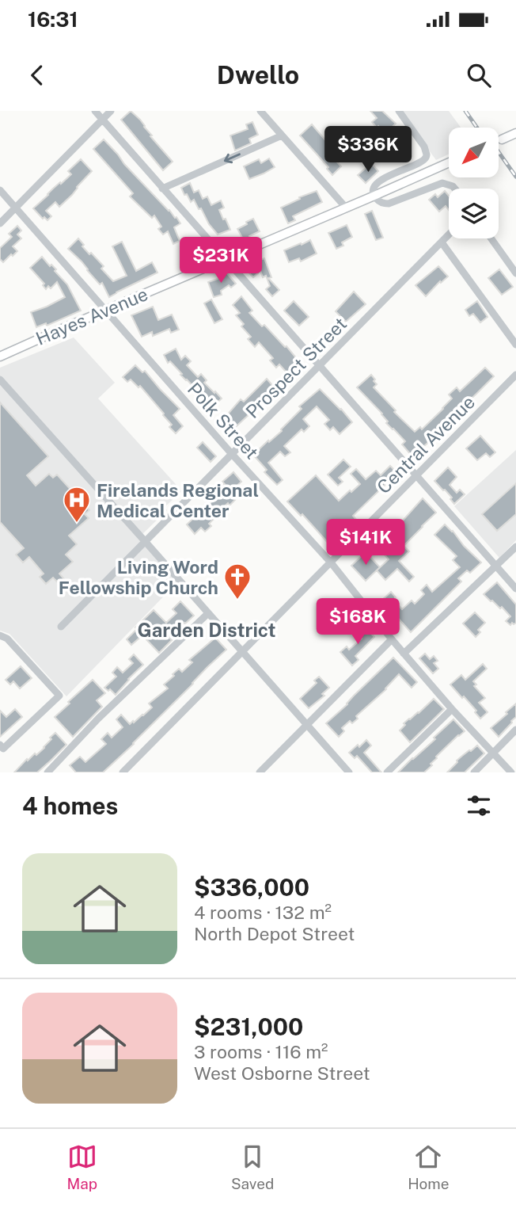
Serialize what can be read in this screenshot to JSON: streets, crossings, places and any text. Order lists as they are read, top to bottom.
{
  "streets": {
    "main road": ["Hayes Avenue"],
    "street": ["Prospect Street", "Polk Street", "Central Avenue"]
  },
  "crossings": [
    ["Hayes Avenue", "Polk Street"],
    ["Prospect Street", "Polk Street"],
    ["Polk Street", "Central Avenue"]
  ],
  "districts": ["Garden District"],
  "places": {
    "hospital": ["Firelands Regional Medical Center"],
    "church": ["Living Word Fellowship Church"]
  },
  "north": "bottom left",
  "page": {
    "status": "16:31",
    "header": "Dwello",
    "price": [
      "$336K",
      "$231K",
      "$141K",
      "$168K"
    ],
    "heading": "4 homes",
    "list": [
      {
        "name": "$336,000",
        "note": "4 rooms · 132 m² · North Depot Street"
      },
      {
        "name": "$231,000",
        "note": "3 rooms · 116 m² · West Osborne Street"
      }
    ],
    "tabs": ["Map", "Saved", "Home"]
  }
}
